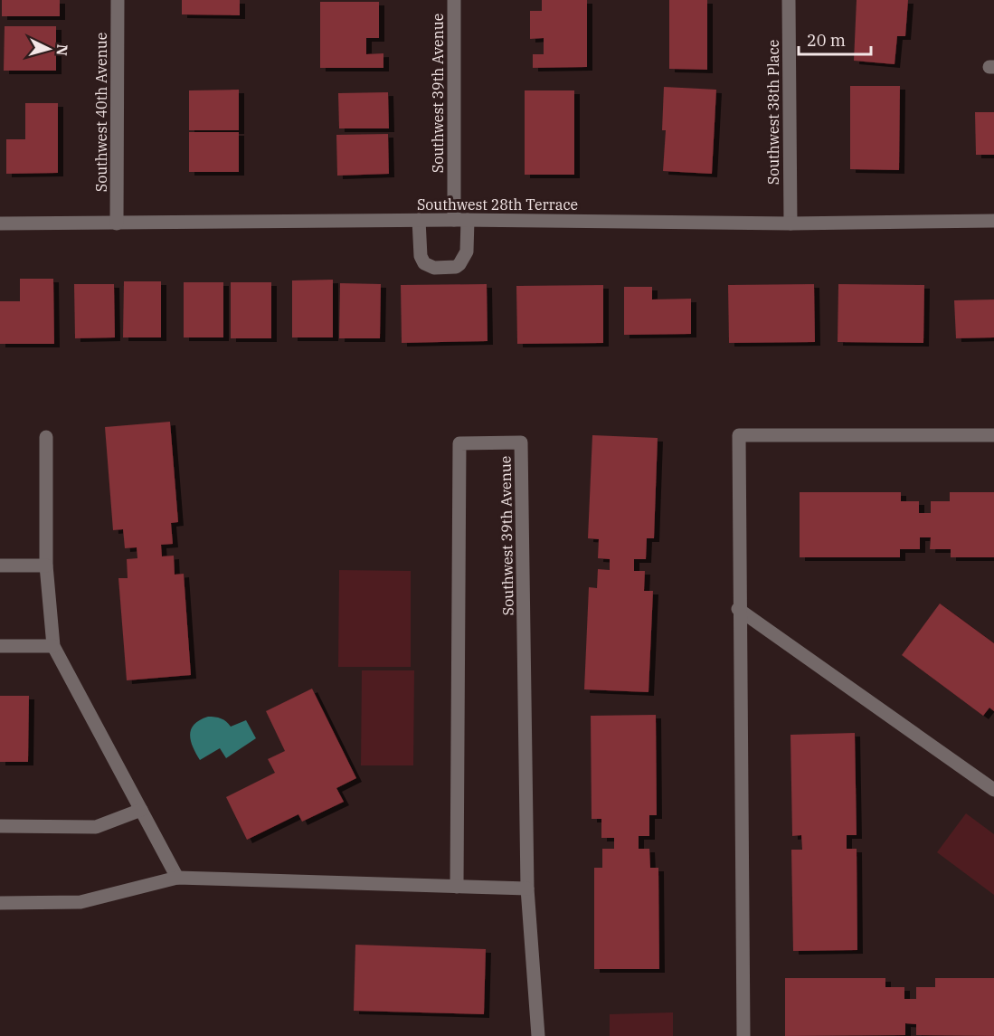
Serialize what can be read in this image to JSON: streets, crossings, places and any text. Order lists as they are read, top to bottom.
{
  "streets": {
    "street": [
      "Southwest 39th Avenue",
      "Southwest 40th Avenue",
      "Southwest 38th Place",
      "Southwest 28th Terrace"
    ]
  },
  "crossings": [
    ["Southwest 39th Avenue", "Southwest 28th Terrace"],
    ["Southwest 40th Avenue", "Southwest 28th Terrace"],
    ["Southwest 38th Place", "Southwest 28th Terrace"]
  ],
  "scale_bar": "20 m",
  "north": "right"
}
